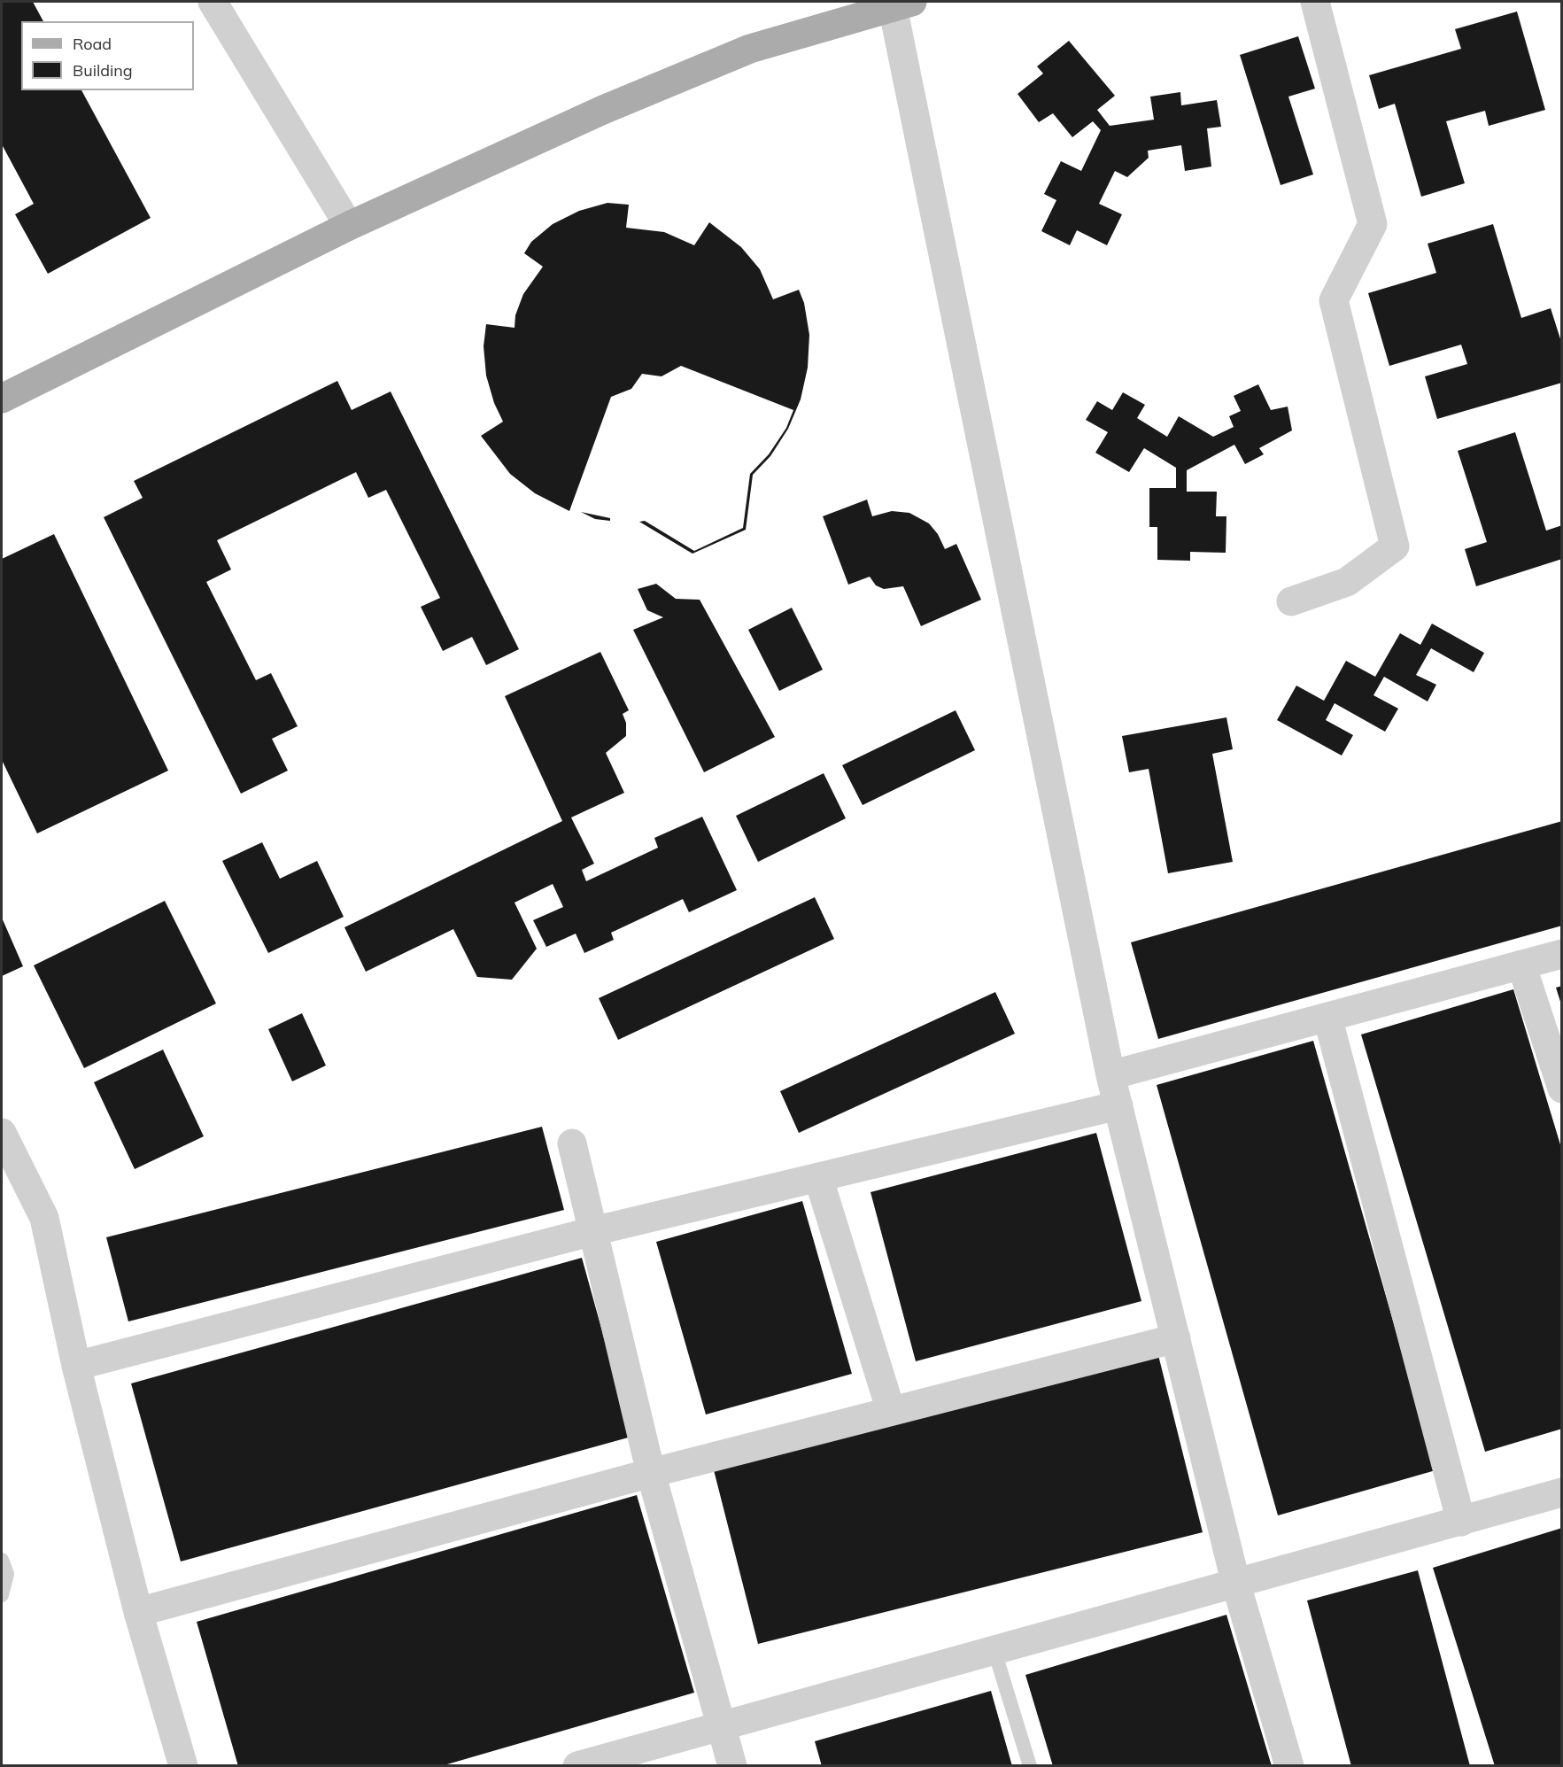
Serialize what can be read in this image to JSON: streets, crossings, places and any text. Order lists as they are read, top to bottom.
{
  "legend": ["Road", "Building"]
}
